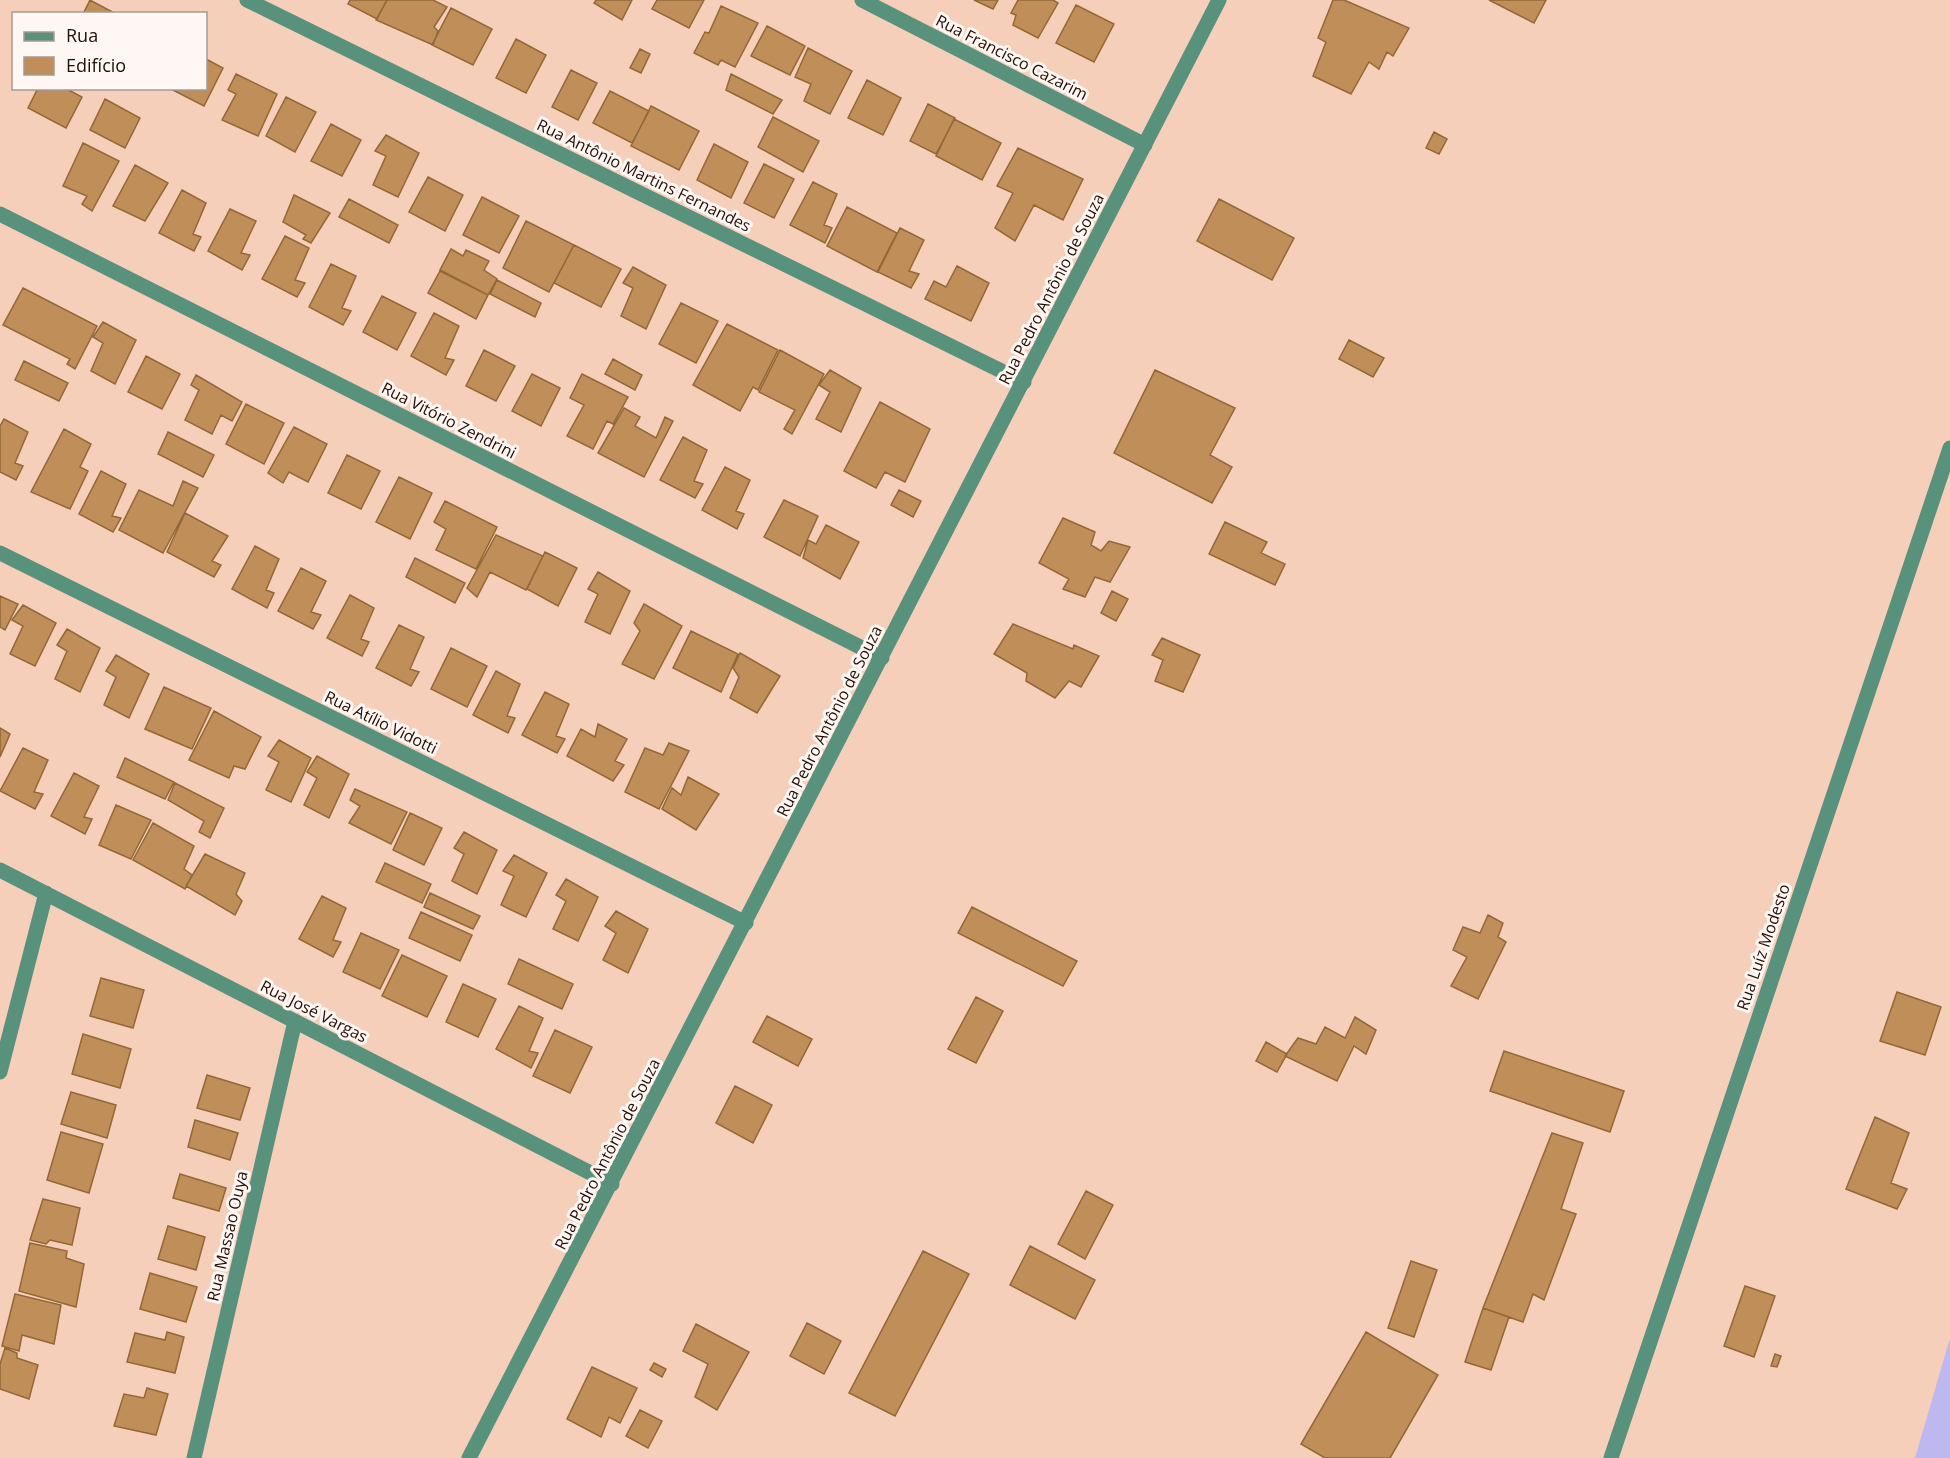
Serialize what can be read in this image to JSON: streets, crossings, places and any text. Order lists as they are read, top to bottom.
{
  "streets": {
    "street": [
      "Rua Francisco Cazarim",
      "Rua Antônio Martins Fernandes",
      "Rua Pedro Antônio de Souza",
      "Rua Vitório Zendrini",
      "Rua Atílio Vidotti",
      "Rua Luíz Modesto",
      "Rua José Vargas",
      "Rua Massao Ouya"
    ]
  },
  "crossings": [
    ["Rua Francisco Cazarim", "Rua Pedro Antônio de Souza"],
    ["Rua Antônio Martins Fernandes", "Rua Pedro Antônio de Souza"],
    ["Rua Pedro Antônio de Souza", "Rua Vitório Zendrini"],
    ["Rua Pedro Antônio de Souza", "Rua Atílio Vidotti"],
    ["Rua Pedro Antônio de Souza", "Rua José Vargas"],
    ["Rua José Vargas", "Rua Massao Ouya"]
  ],
  "legend": ["Rua", "Edifício"]
}
